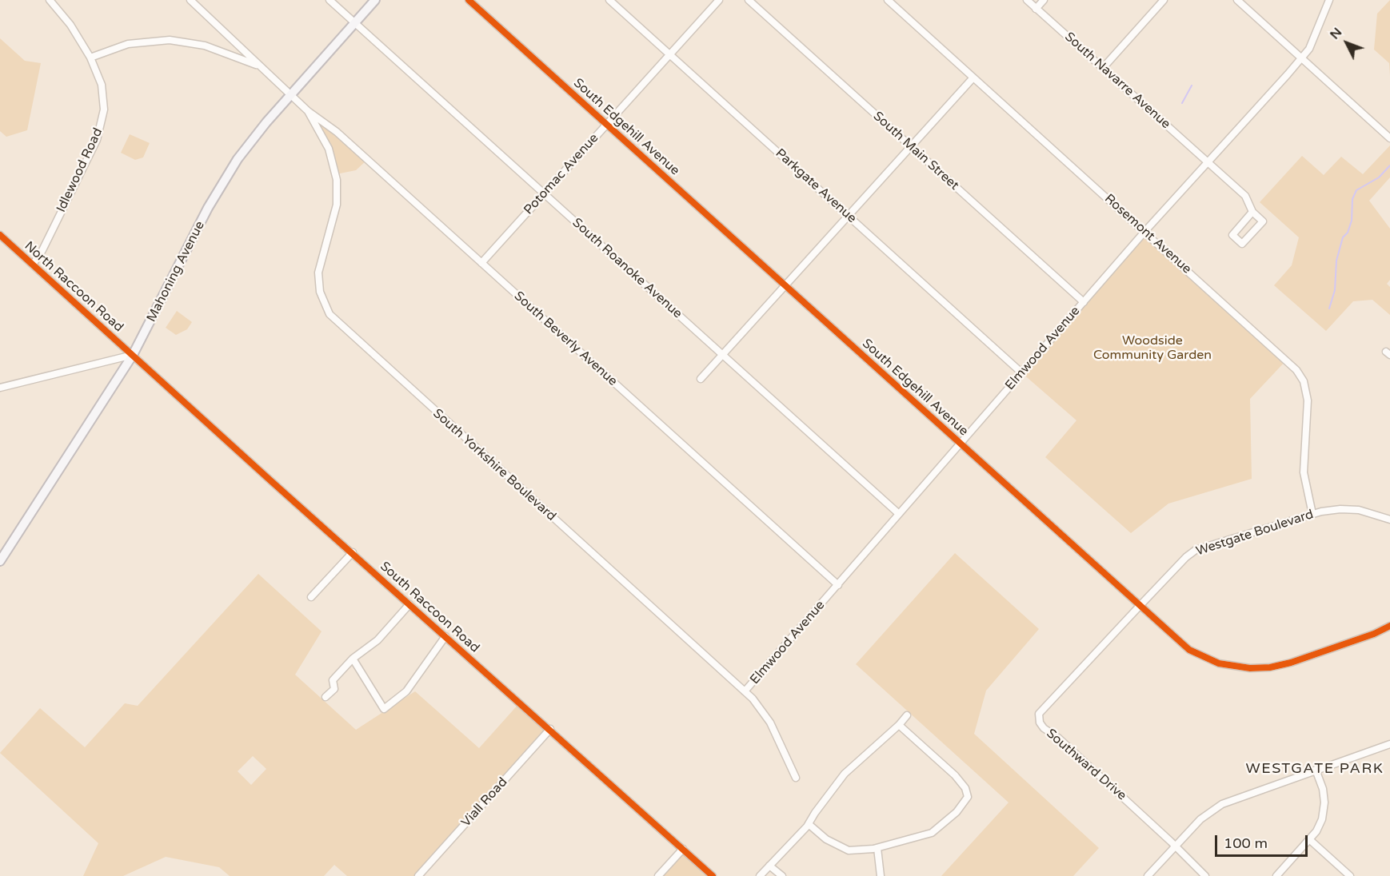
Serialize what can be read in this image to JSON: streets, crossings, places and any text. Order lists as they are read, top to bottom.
{
  "streets": {
    "main road": ["Mahoning Avenue"],
    "street": [
      "South Navarre Avenue",
      "South Edgehill Avenue",
      "South Main Street",
      "Idlewood Road",
      "Potomac Avenue",
      "Parkgate Avenue",
      "Rosemont Avenue",
      "South Roanoke Avenue",
      "North Raccoon Road",
      "South Beverly Avenue",
      "Elmwood Avenue",
      "South Yorkshire Boulevard",
      "Westgate Boulevard",
      "South Raccoon Road",
      "Southward Drive",
      "Viall Road"
    ]
  },
  "crossings": [
    ["South Navarre Avenue", "Elmwood Avenue"],
    ["South Edgehill Avenue", "Potomac Avenue"],
    ["South Edgehill Avenue", "Elmwood Avenue"],
    ["South Edgehill Avenue", "Westgate Boulevard"],
    ["South Edgehill Avenue", "Southward Drive"],
    ["South Main Street", "Elmwood Avenue"],
    ["Idlewood Road", "North Raccoon Road"],
    ["Potomac Avenue", "Parkgate Avenue"],
    ["Potomac Avenue", "South Roanoke Avenue"],
    ["Potomac Avenue", "South Beverly Avenue"],
    ["Parkgate Avenue", "Elmwood Avenue"],
    ["Rosemont Avenue", "Elmwood Avenue"],
    ["Rosemont Avenue", "Westgate Boulevard"],
    ["South Roanoke Avenue", "Mahoning Avenue"],
    ["South Roanoke Avenue", "Elmwood Avenue"],
    ["Mahoning Avenue", "North Raccoon Road"],
    ["Mahoning Avenue", "South Beverly Avenue"],
    ["Mahoning Avenue", "South Raccoon Road"],
    ["North Raccoon Road", "South Raccoon Road"],
    ["South Beverly Avenue", "Elmwood Avenue"],
    ["South Beverly Avenue", "South Yorkshire Boulevard"],
    ["Elmwood Avenue", "South Yorkshire Boulevard"],
    ["Westgate Boulevard", "Southward Drive"],
    ["South Raccoon Road", "Viall Road"]
  ],
  "districts": ["WESTGATE PARK"],
  "parks": ["Woodside Community Garden"],
  "scale_bar": "100 m",
  "north": "top left"
}
